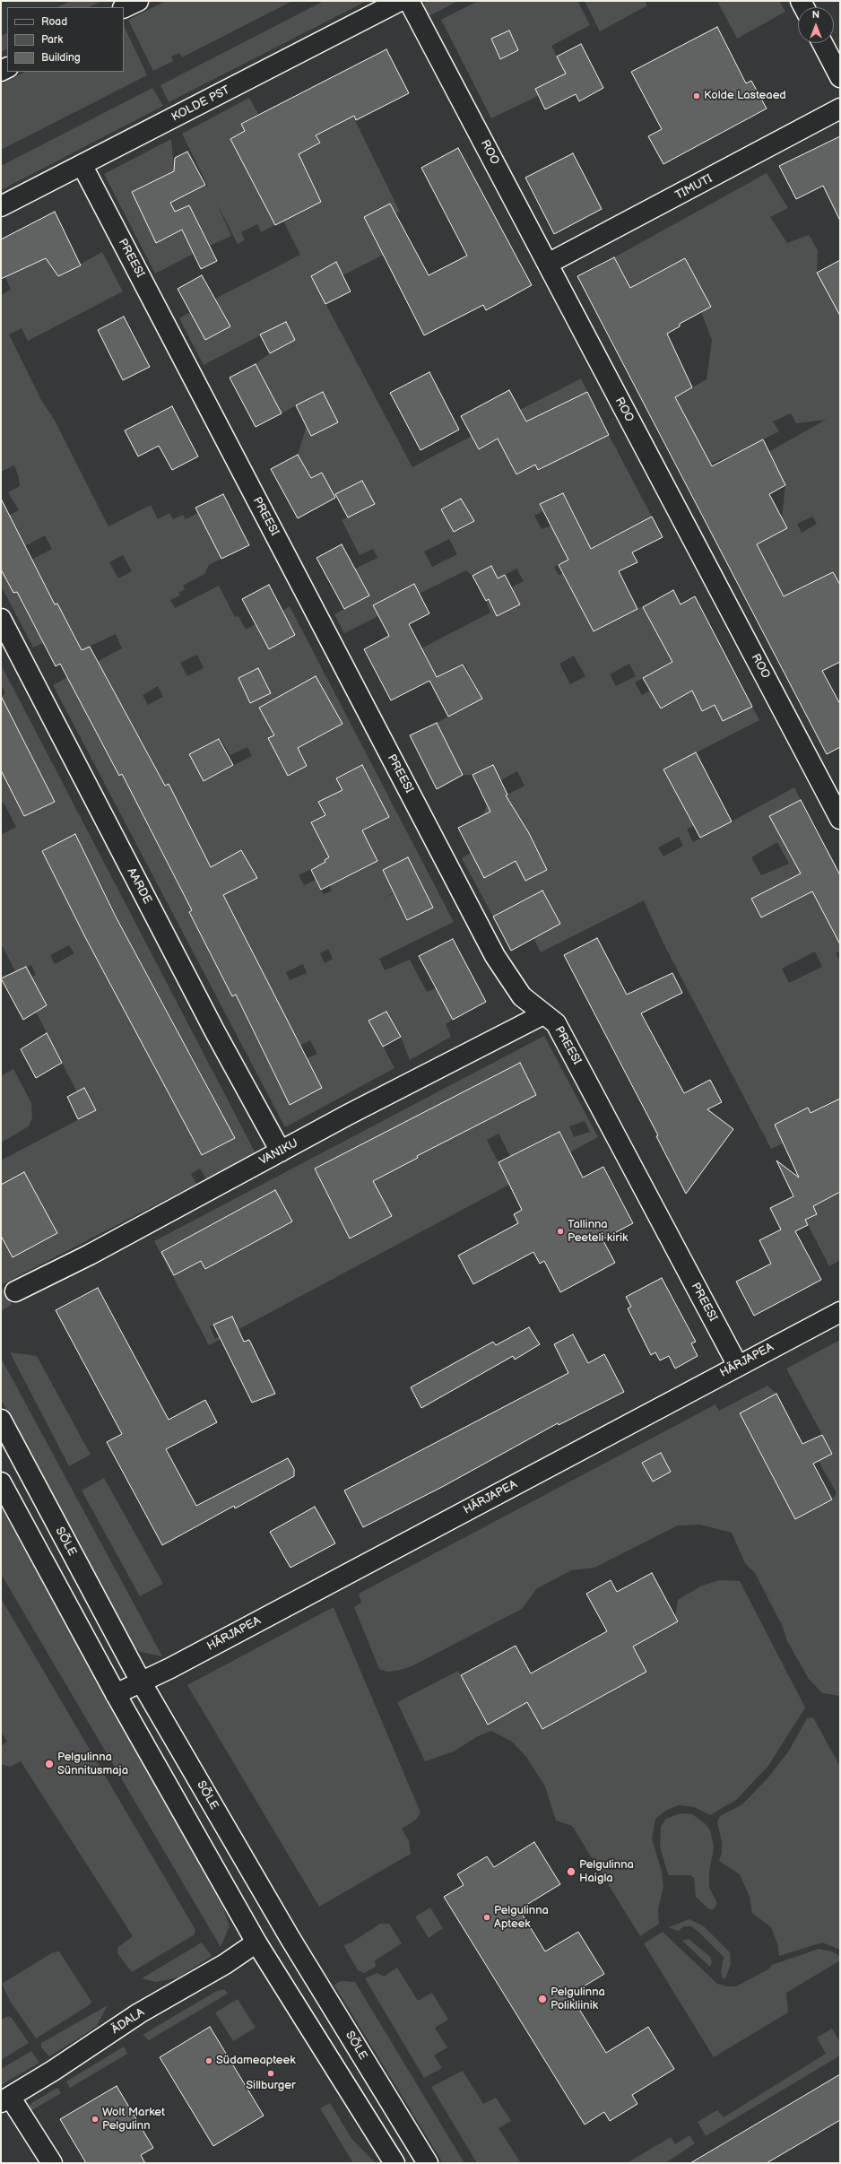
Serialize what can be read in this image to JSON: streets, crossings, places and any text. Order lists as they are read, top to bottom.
{
  "streets": {
    "street": [
      "KOLDE PST",
      "ROO",
      "TIMUTI",
      "PREESI",
      "AARDE",
      "VANIKU",
      "HÄRJAPEA",
      "SÕLE",
      "ÄDALA"
    ]
  },
  "crossings": [
    ["KOLDE PST", "PREESI"],
    ["ROO", "TIMUTI"],
    ["PREESI", "VANIKU"],
    ["PREESI", "HÄRJAPEA"],
    ["AARDE", "VANIKU"],
    ["HÄRJAPEA", "SÕLE"]
  ],
  "places": [
    "Kolde Lasteaed",
    "Tallinna Peeteli kirik",
    "Pelgulinna Sünnitusmaja",
    "Pelgulinna Haigla",
    "Pelgulinna Apteek",
    "Pelgulinna Polikliinik",
    "Südameapteek",
    "Sillburger",
    "Wolt Market Pelgulinn"
  ],
  "legend": ["Road", "Park", "Building"],
  "north": "top"
}
